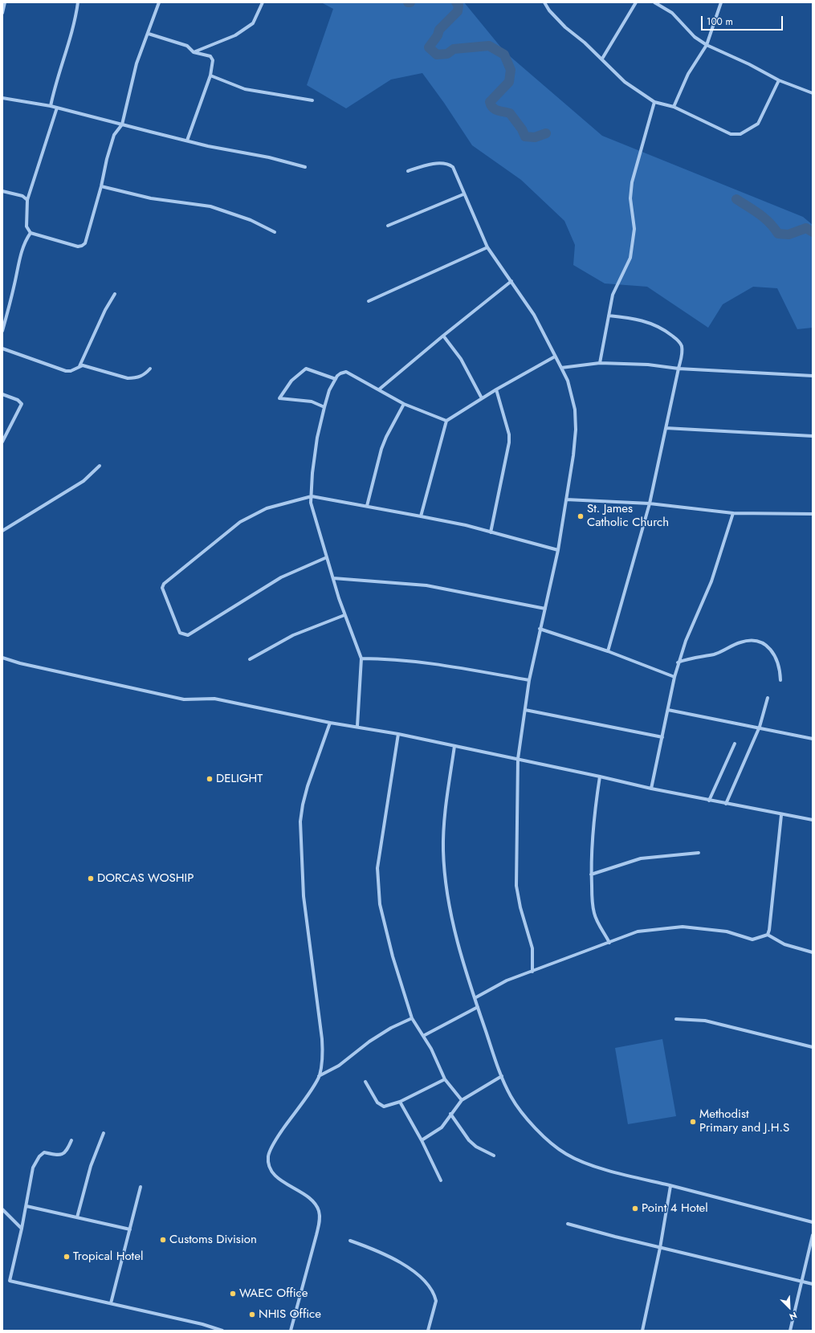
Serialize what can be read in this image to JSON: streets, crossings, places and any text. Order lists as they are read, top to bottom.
{
  "places": [
    "St. James Catholic Church",
    "DELIGHT",
    "DORCAS WOSHIP",
    "Methodist Primary and J.H.S",
    "Point 4 Hotel",
    "Customs Division",
    "Tropical Hotel",
    "WAEC Office",
    "NHIS Office"
  ],
  "scale_bar": "100 m",
  "north": "bottom right"
}
